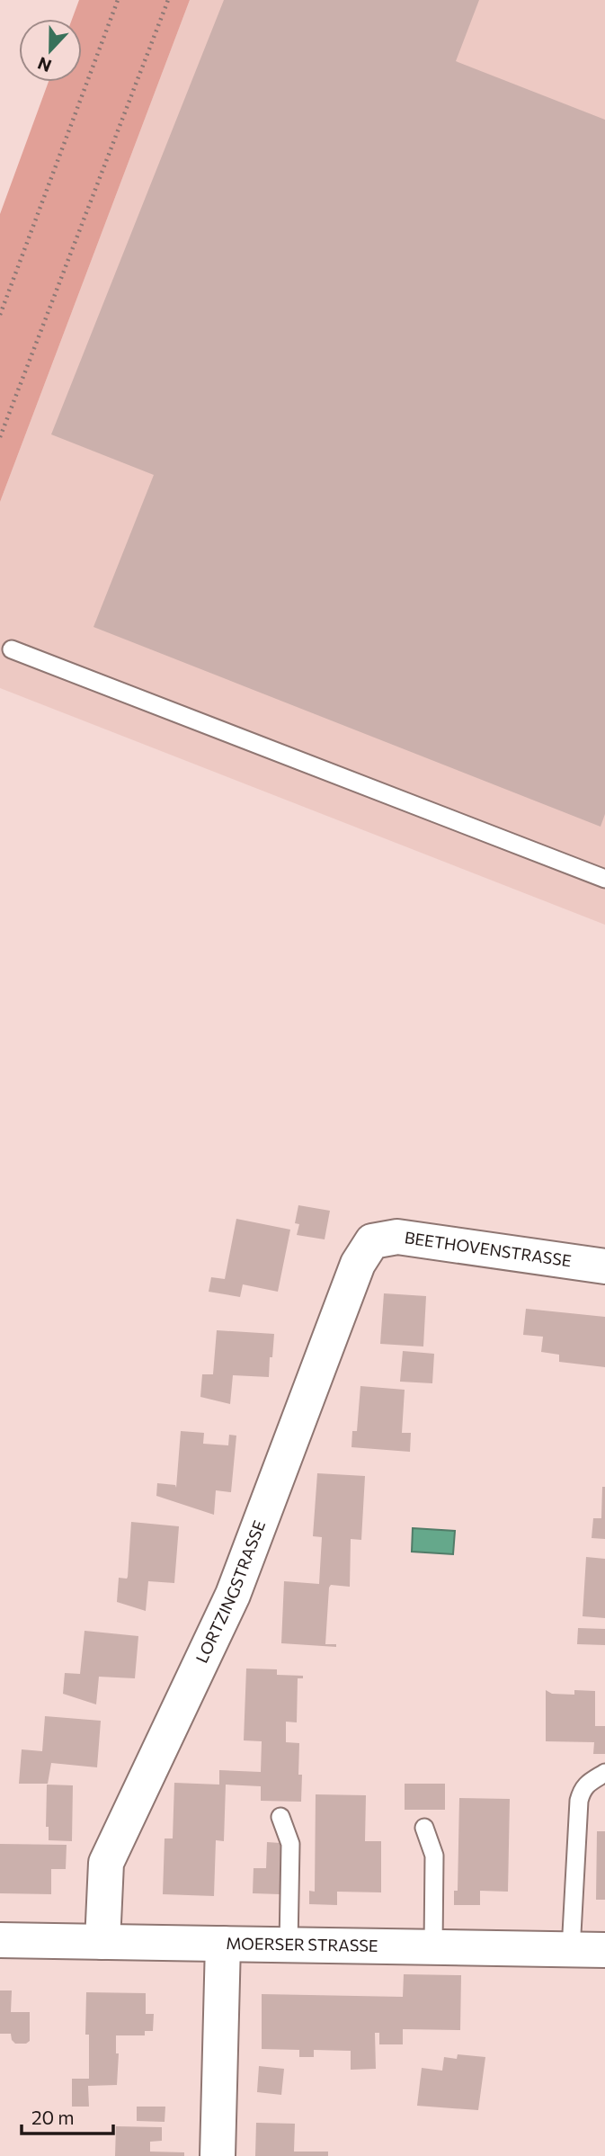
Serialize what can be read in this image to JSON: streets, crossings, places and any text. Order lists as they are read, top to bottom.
{
  "streets": {
    "street": ["BEETHOVENSTRASSE", "LORTZINGSTRASSE", "MOERSER STRASSE"]
  },
  "crossings": [
    ["BEETHOVENSTRASSE", "LORTZINGSTRASSE"],
    ["LORTZINGSTRASSE", "MOERSER STRASSE"]
  ],
  "scale_bar": "20 m",
  "north": "bottom"
}
